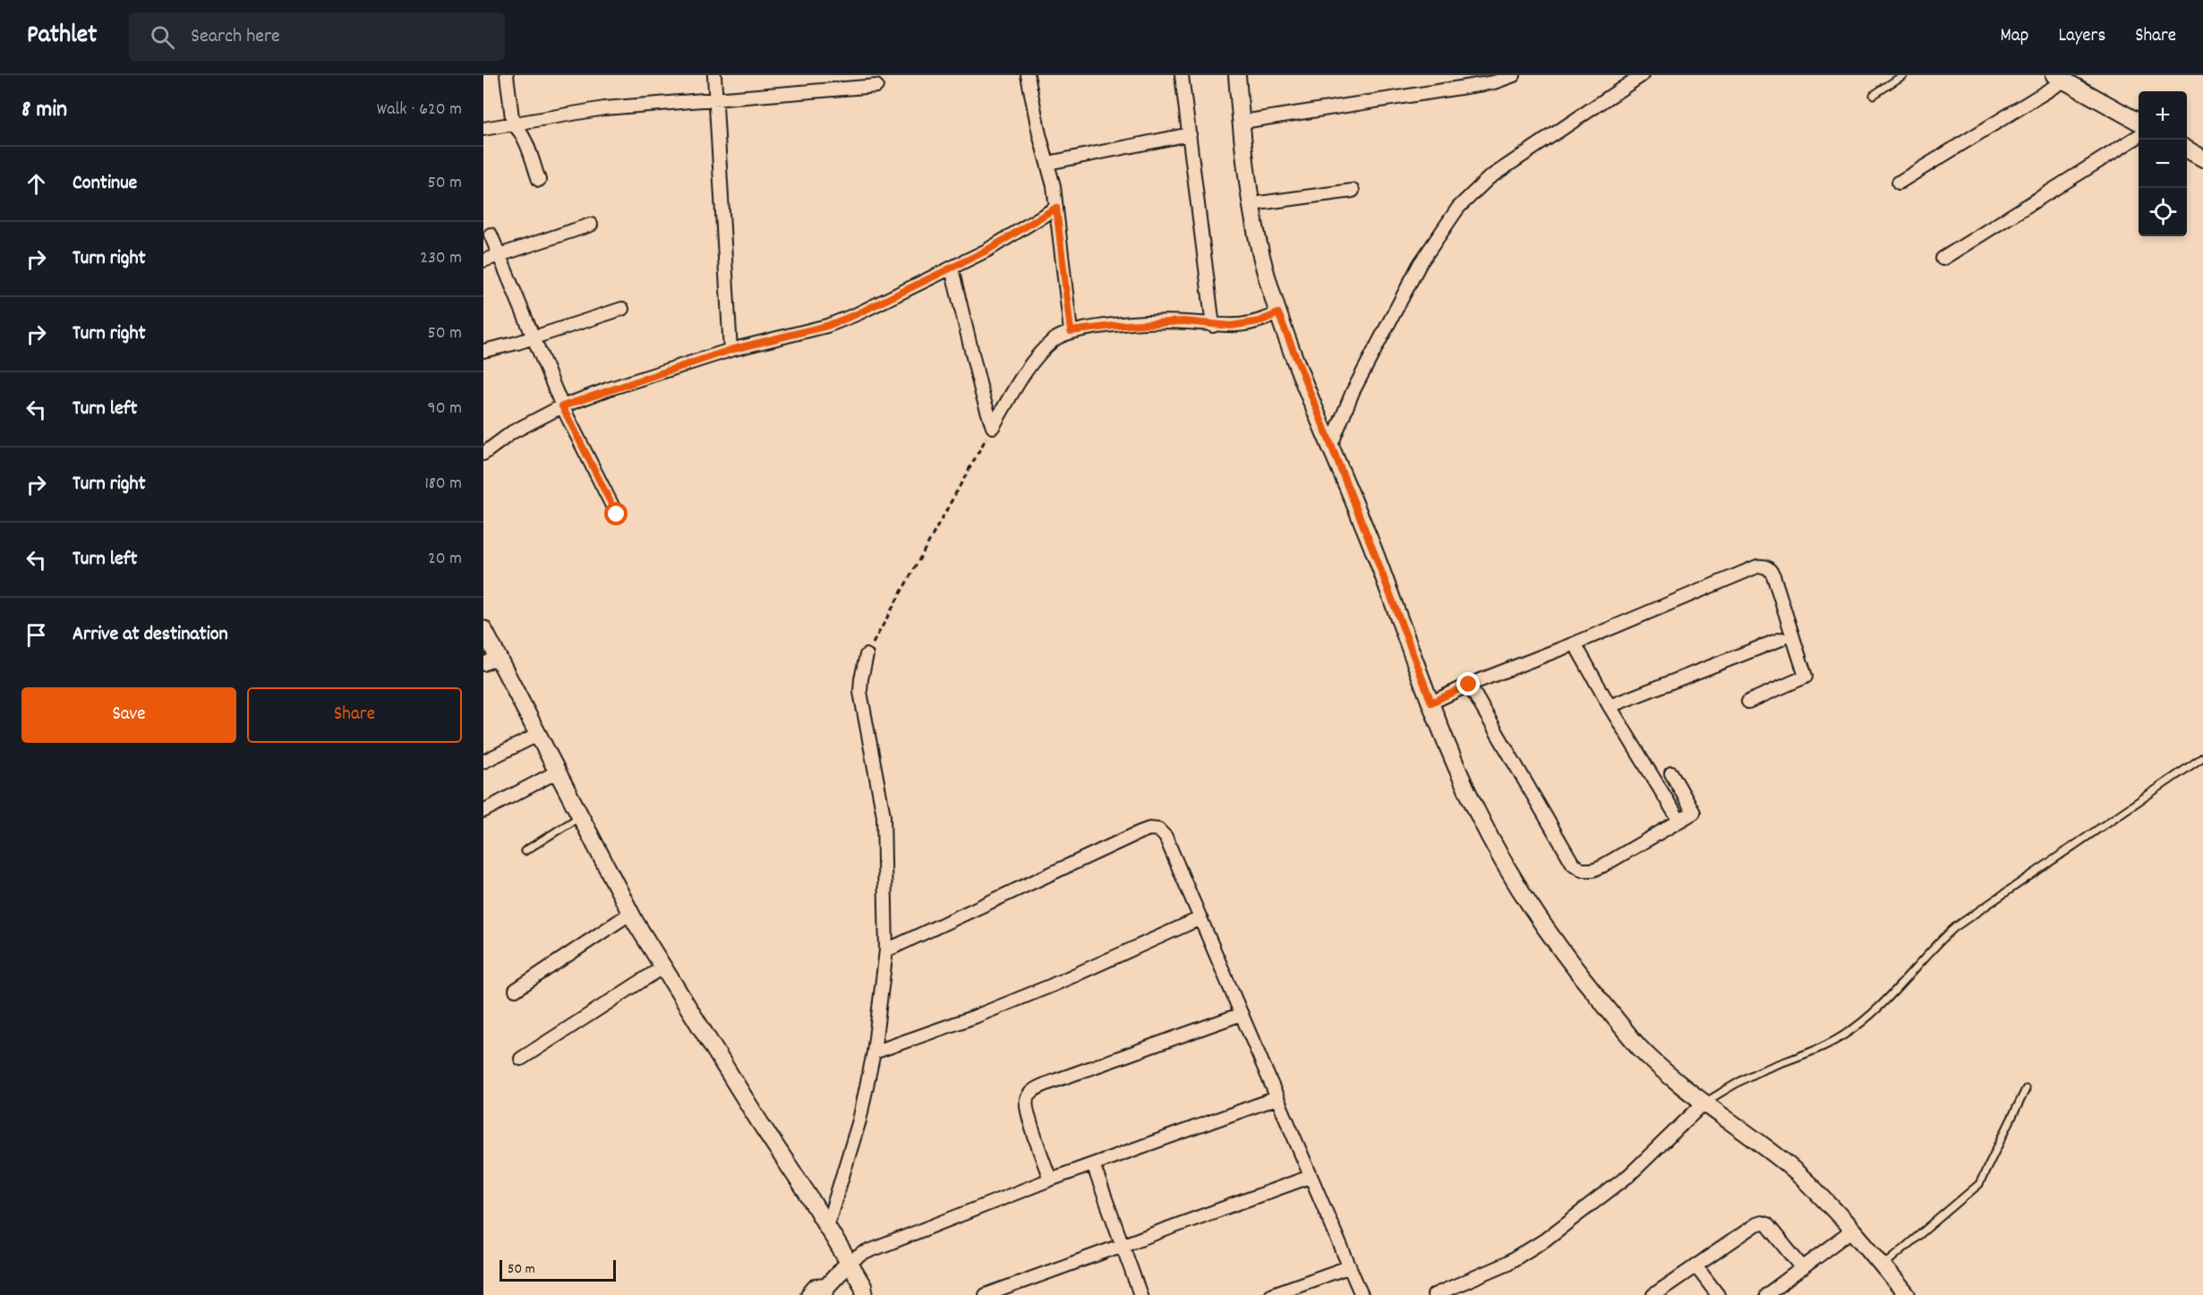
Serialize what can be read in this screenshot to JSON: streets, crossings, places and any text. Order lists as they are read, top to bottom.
{
  "scale_bar": "50 m",
  "page": {
    "header": "Pathlet",
    "search": "Search here",
    "nav": ["Map", "Layers", "Share"],
    "heading": ["8 min", "Walk · 620 m"],
    "map_buttons": ["+", "−"],
    "list": [
      ["Continue", "50 m"],
      ["Turn right", "230 m"],
      ["Turn right", "50 m"],
      ["Turn left", "90 m"],
      ["Turn right", "180 m"],
      ["Turn left", "20 m"],
      "Arrive at destination"
    ],
    "buttons": ["Save", "Share"],
    "scale": "50 m"
  }
}
